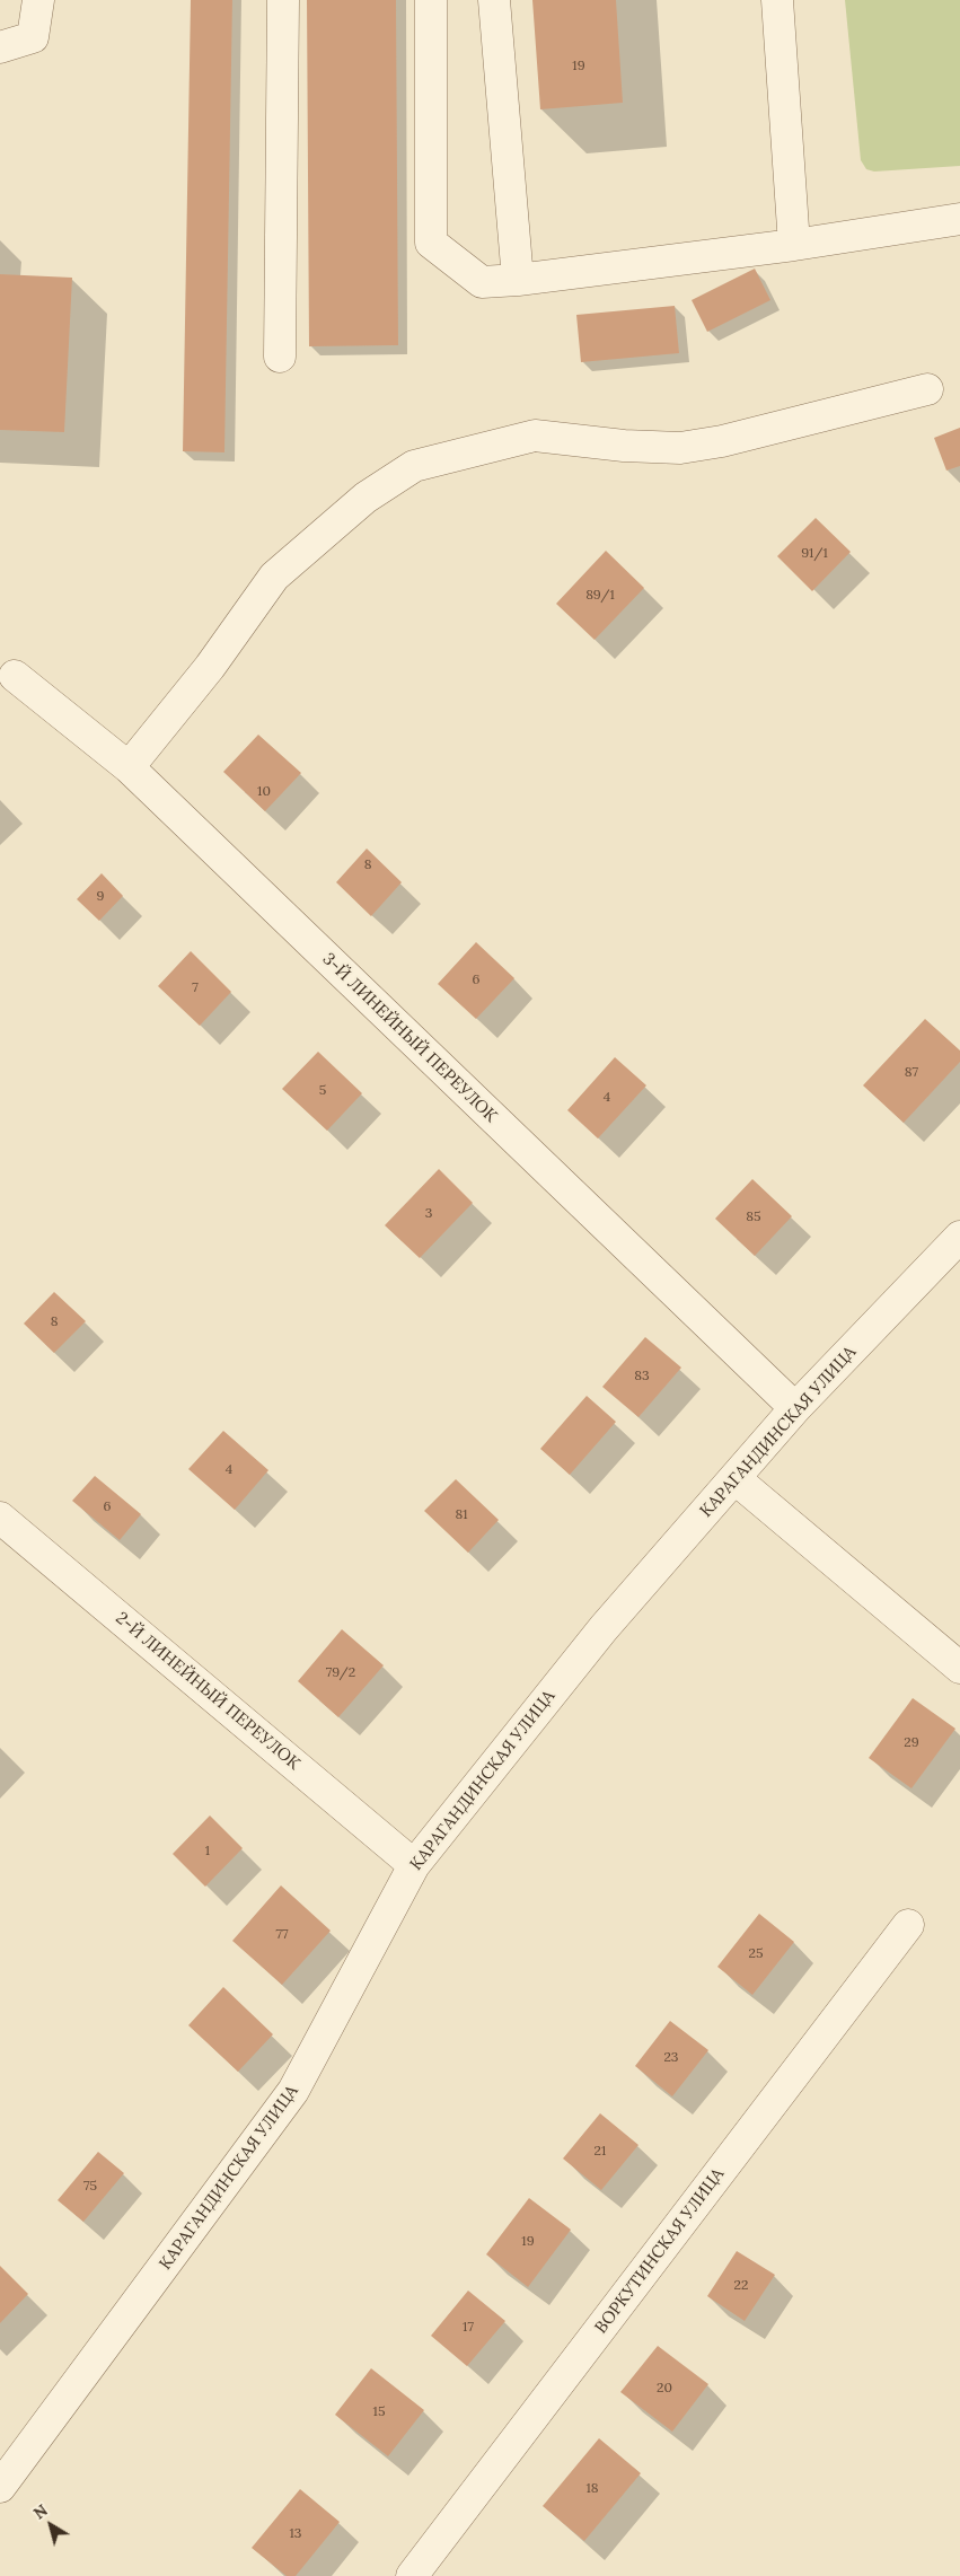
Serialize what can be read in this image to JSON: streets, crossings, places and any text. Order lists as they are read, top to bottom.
{
  "streets": {
    "street": [
      "3-Й ЛИНЕЙНЫЙ ПЕРЕУЛОК",
      "КАРАГАНДИНСКАЯ УЛИЦА",
      "2-Й ЛИНЕЙНЫЙ ПЕРЕУЛОК",
      "ВОРКУТИНСКАЯ УЛИЦА"
    ]
  },
  "crossings": [
    ["3-Й ЛИНЕЙНЫЙ ПЕРЕУЛОК", "КАРАГАНДИНСКАЯ УЛИЦА"],
    ["КАРАГАНДИНСКАЯ УЛИЦА", "2-Й ЛИНЕЙНЫЙ ПЕРЕУЛОК"]
  ],
  "house_numbers": [
    "19",
    "91/1",
    "89/1",
    "10",
    "8",
    "9",
    "6",
    "7",
    "87",
    "5",
    "4",
    "3",
    "85",
    "8",
    "83",
    "4",
    "6",
    "81",
    "79/2",
    "29",
    "1",
    "77",
    "25",
    "23",
    "21",
    "75",
    "19",
    "22",
    "17",
    "20",
    "15",
    "18",
    "13"
  ],
  "north": "top left"
}
